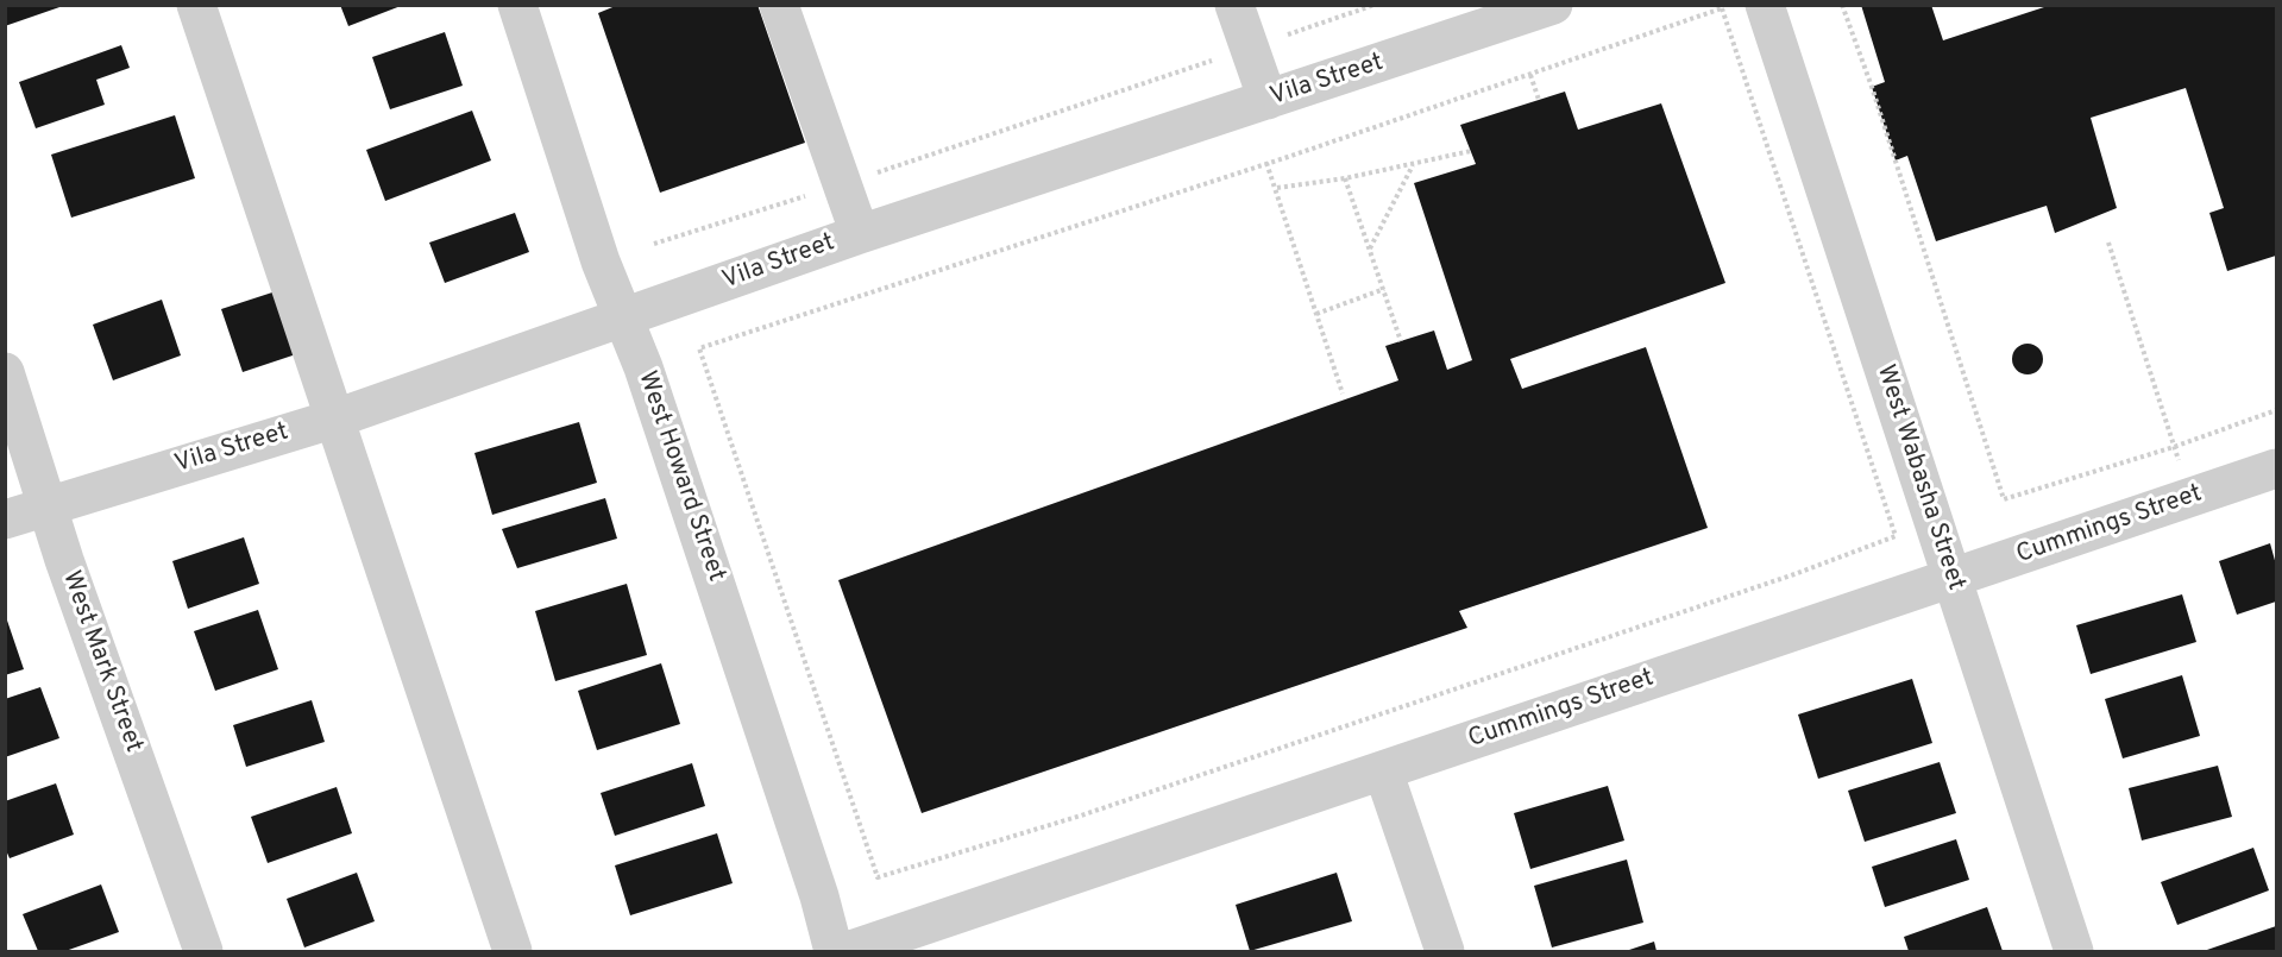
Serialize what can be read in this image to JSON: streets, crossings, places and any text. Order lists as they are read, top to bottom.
{
  "streets": {
    "street": [
      "Vila Street",
      "West Howard Street",
      "West Wabasha Street",
      "Cummings Street",
      "West Mark Street"
    ]
  },
  "crossings": [
    ["Vila Street", "West Howard Street"],
    ["Vila Street", "West Mark Street"],
    ["West Wabasha Street", "Cummings Street"]
  ]
}
